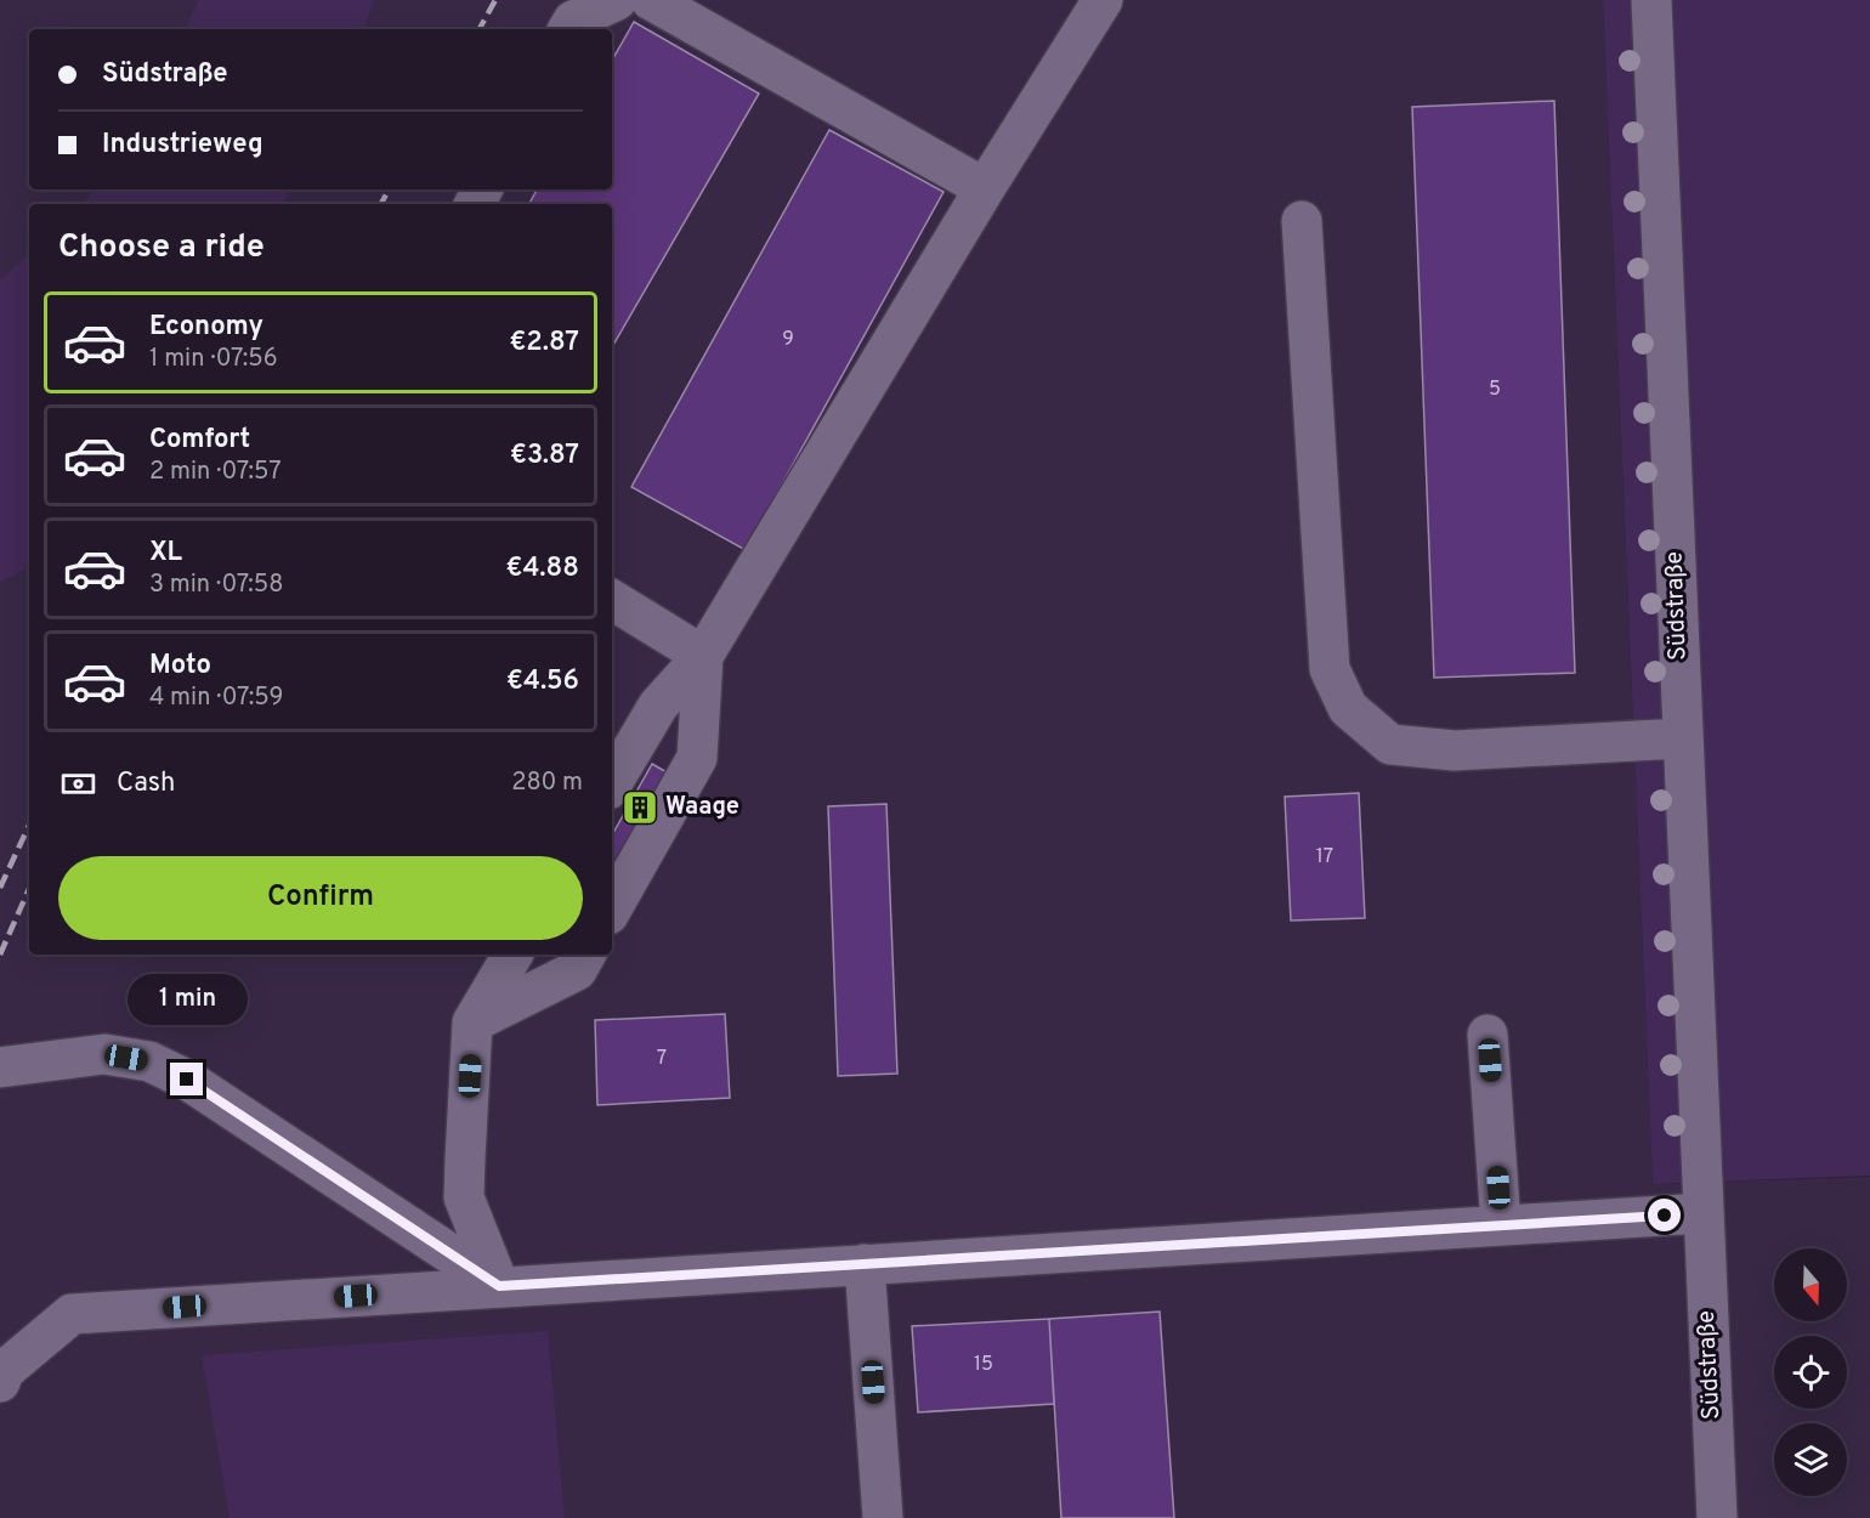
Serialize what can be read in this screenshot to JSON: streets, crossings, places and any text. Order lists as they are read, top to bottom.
{
  "streets": {
    "street": ["Südstraße"]
  },
  "places": {
    "building": ["Waage"]
  },
  "house_numbers": [
    "9",
    "5",
    "17",
    "7",
    "15"
  ],
  "north": "bottom",
  "page": {
    "banner": ["Südstraße", "Industrieweg"],
    "heading": "Choose a ride",
    "list": [
      {
        "name": "Economy",
        "note": "1 min · 07:56",
        "value": "€2.87"
      },
      {
        "name": "Comfort",
        "note": "2 min · 07:57",
        "value": "€3.87"
      },
      {
        "name": "XL",
        "note": "3 min · 07:58",
        "value": "€4.88"
      },
      {
        "name": "Moto",
        "note": "4 min · 07:59",
        "value": "€4.56"
      }
    ],
    "pay": ["Cash", "280 m"],
    "buttons": "Confirm",
    "bubble": "1 min"
  }
}
